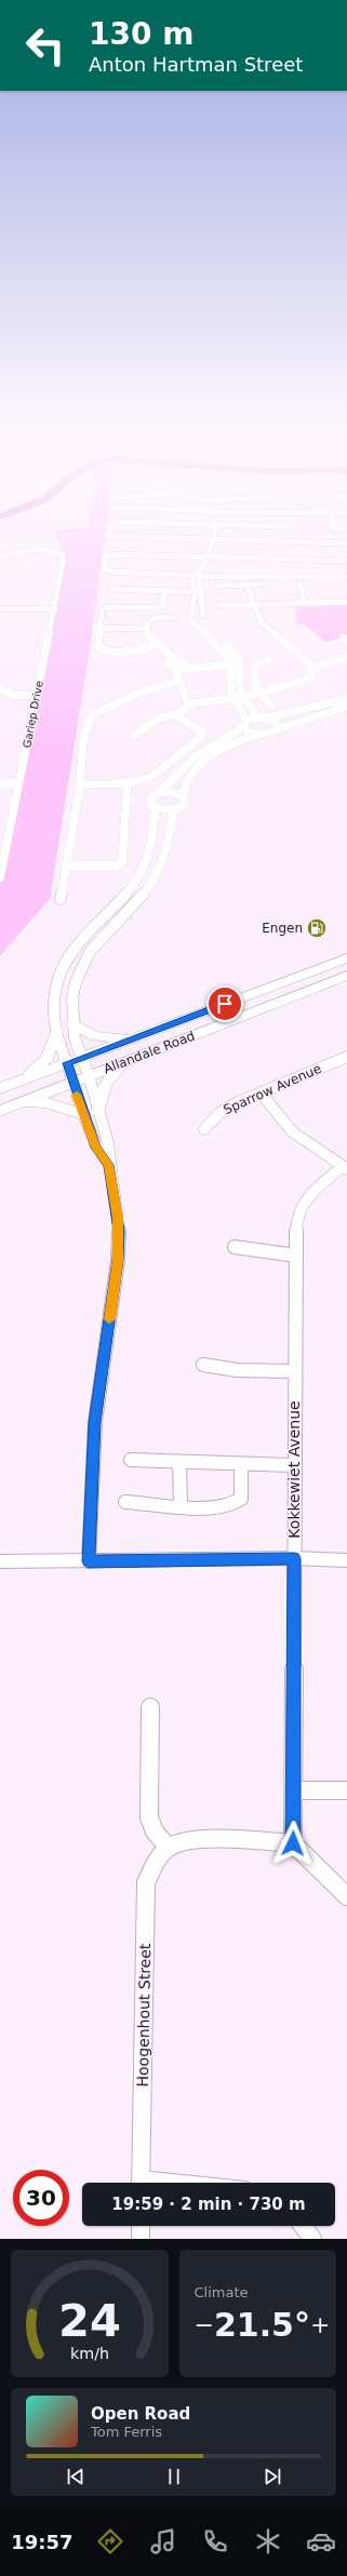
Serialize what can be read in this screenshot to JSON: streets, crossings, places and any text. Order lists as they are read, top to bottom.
{
  "streets": {
    "main road": ["Allandale Road"],
    "street": [
      "Gariep Drive",
      "Sparrow Avenue",
      "Kokkewiet Avenue",
      "Hoogenhout Street"
    ]
  },
  "places": {
    "fuel station": ["Engen"]
  },
  "page": {
    "turn": ["130 m", "Anton Hartman Street"],
    "limit": "30",
    "trip": "19:59 · 2 min · 730 m",
    "tile": "Climate",
    "heat": ["−", "21.5°", "+"],
    "song": ["Open Road", "Tom Ferris"],
    "tabs": "19:57",
    "gauge": ["24", "km/h"]
  }
}
